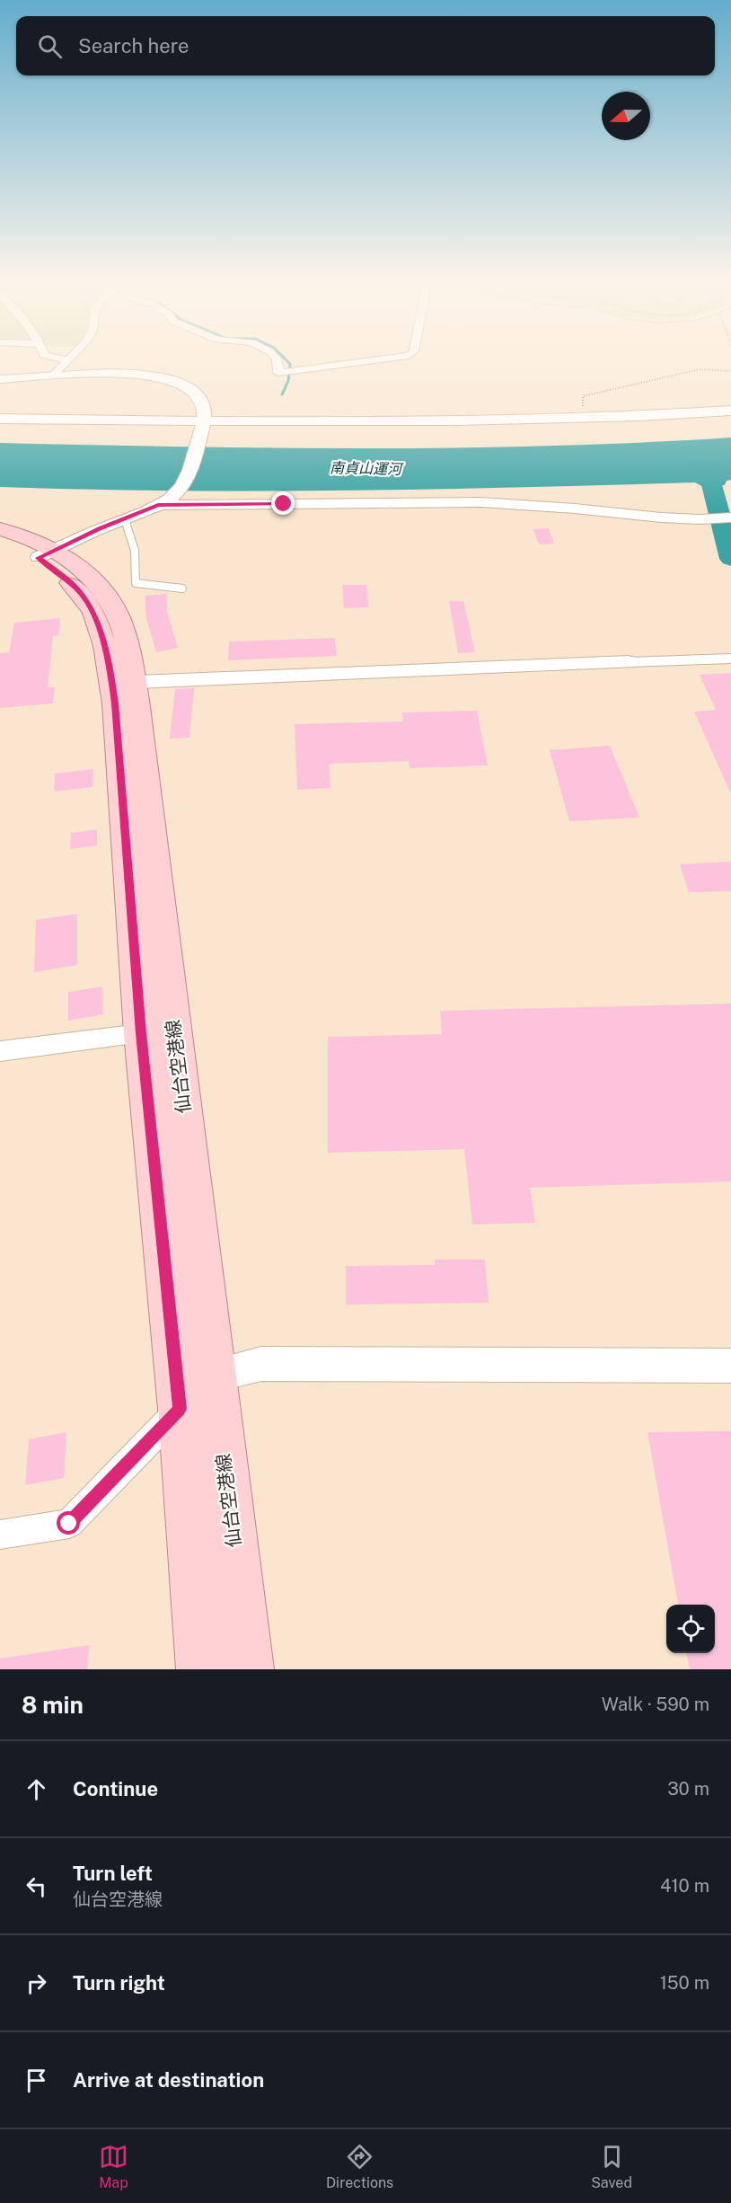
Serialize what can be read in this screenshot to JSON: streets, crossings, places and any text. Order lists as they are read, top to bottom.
{
  "streets": {
    "main road": ["仙台空港線"]
  },
  "water": ["南貞山運河"],
  "north": "left",
  "page": {
    "search": "Search here",
    "heading": ["8 min", "Walk · 590 m"],
    "list": [
      ["Continue", "30 m"],
      ["Turn left", "仙台空港線", "410 m"],
      ["Turn right", "150 m"],
      "Arrive at destination"
    ],
    "nav": ["Map", "Directions", "Saved"]
  }
}
